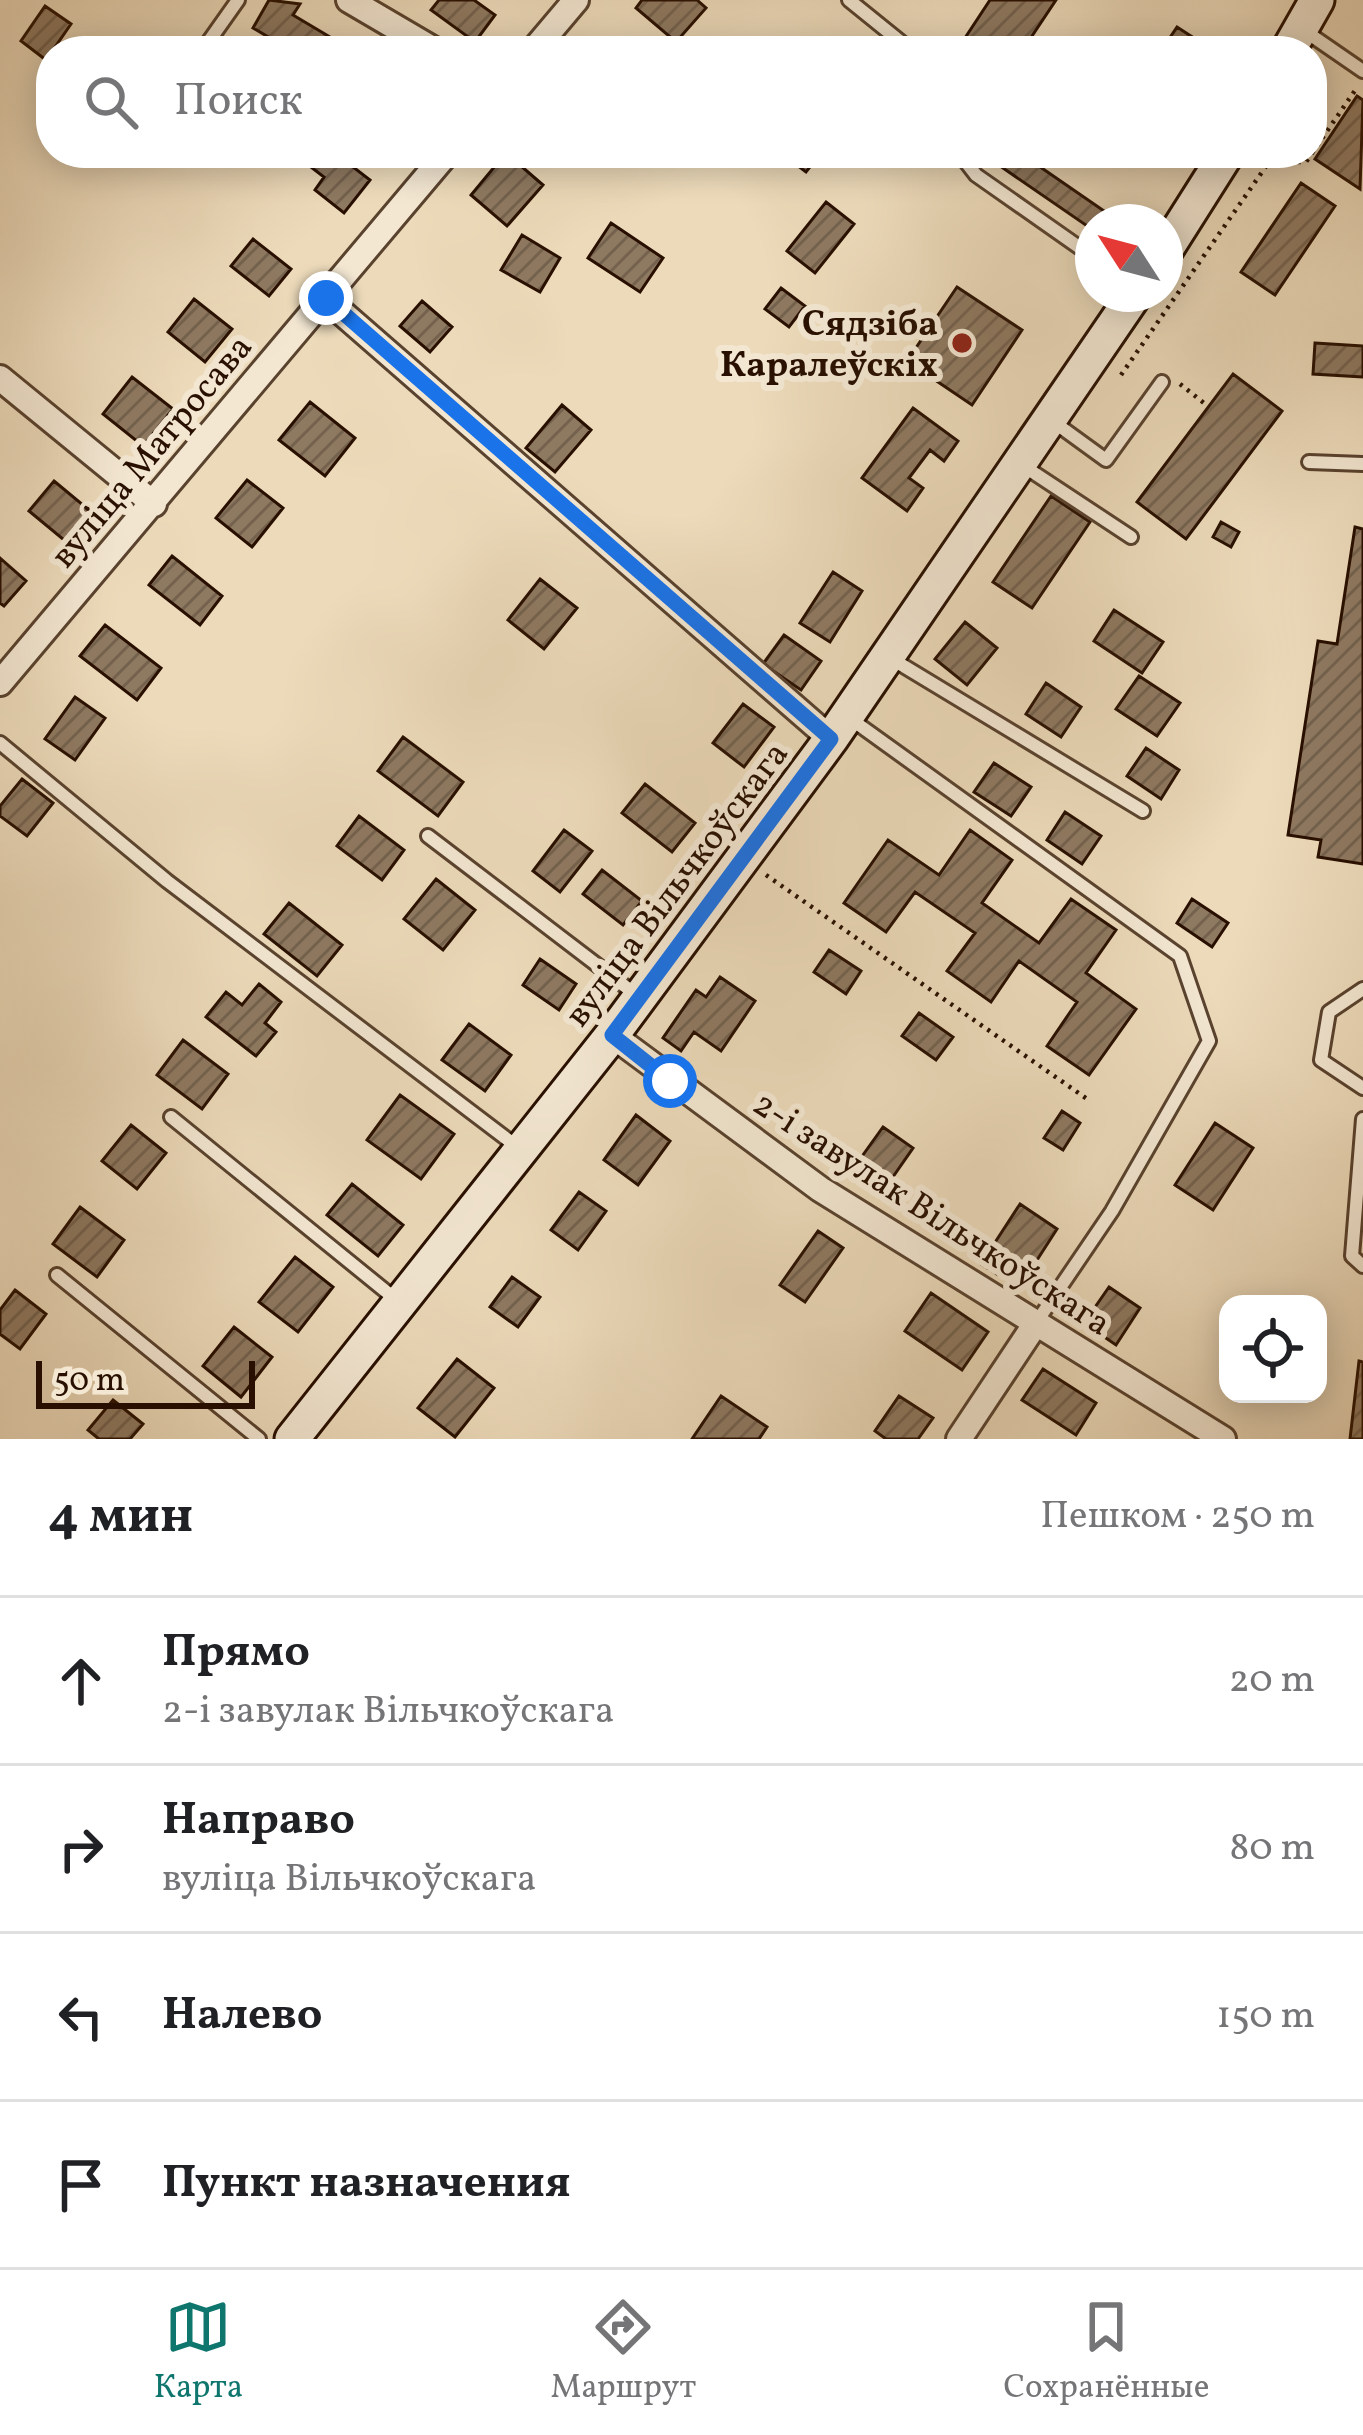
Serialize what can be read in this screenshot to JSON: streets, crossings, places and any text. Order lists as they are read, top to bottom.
{
  "streets": {
    "main road": ["вуліца Вільчкоўскага"],
    "street": ["вуліца Матросава", "2-і завулак Вільчкоўскага"]
  },
  "crossings": [
    ["вуліца Вільчкоўскага", "2-і завулак Вільчкоўскага"]
  ],
  "places": ["Сядзіба Каралеўскіх"],
  "scale_bar": "50 m",
  "north": "top left",
  "page": {
    "search": "Поиск",
    "scale": "50 m",
    "heading": ["4 мин", "Пешком · 250 m"],
    "list": [
      ["Прямо", "2-і завулак Вільчкоўскага", "20 m"],
      ["Направо", "вуліца Вільчкоўскага", "80 m"],
      ["Налево", "150 m"],
      "Пункт назначения"
    ],
    "nav": ["Карта", "Маршрут", "Сохранённые"]
  }
}
